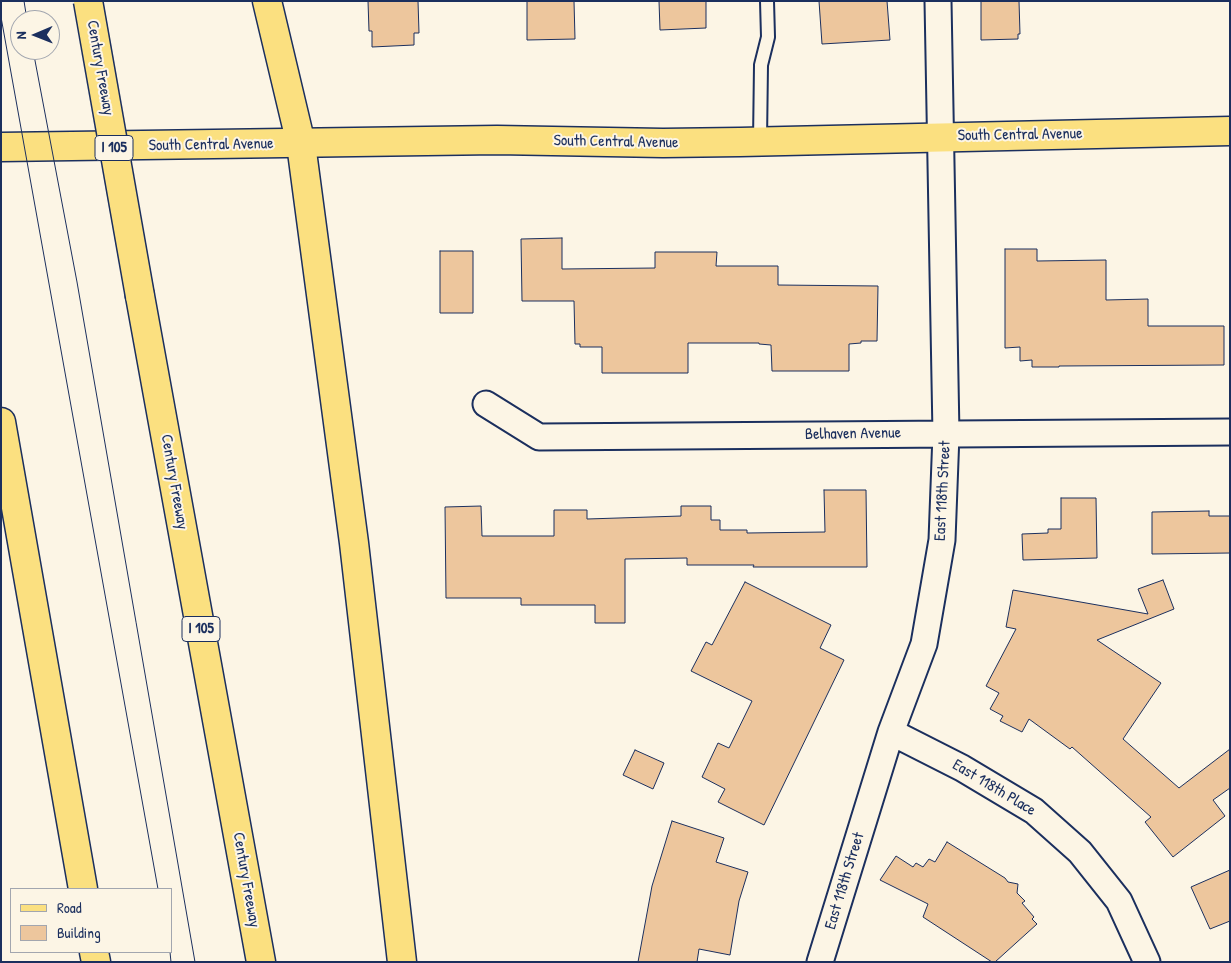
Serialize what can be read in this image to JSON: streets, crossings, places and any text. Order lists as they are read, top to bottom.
{
  "streets": {
    "main road": ["Century Freeway", "South Central Avenue", "I 105"],
    "street": ["Belhaven Avenue", "East 118th Street", "East 118th Place"]
  },
  "crossings": [
    ["South Central Avenue", "East 118th Street"],
    ["Belhaven Avenue", "East 118th Street"],
    ["East 118th Street", "East 118th Place"]
  ],
  "legend": ["Road", "Building"],
  "north": "left"
}
